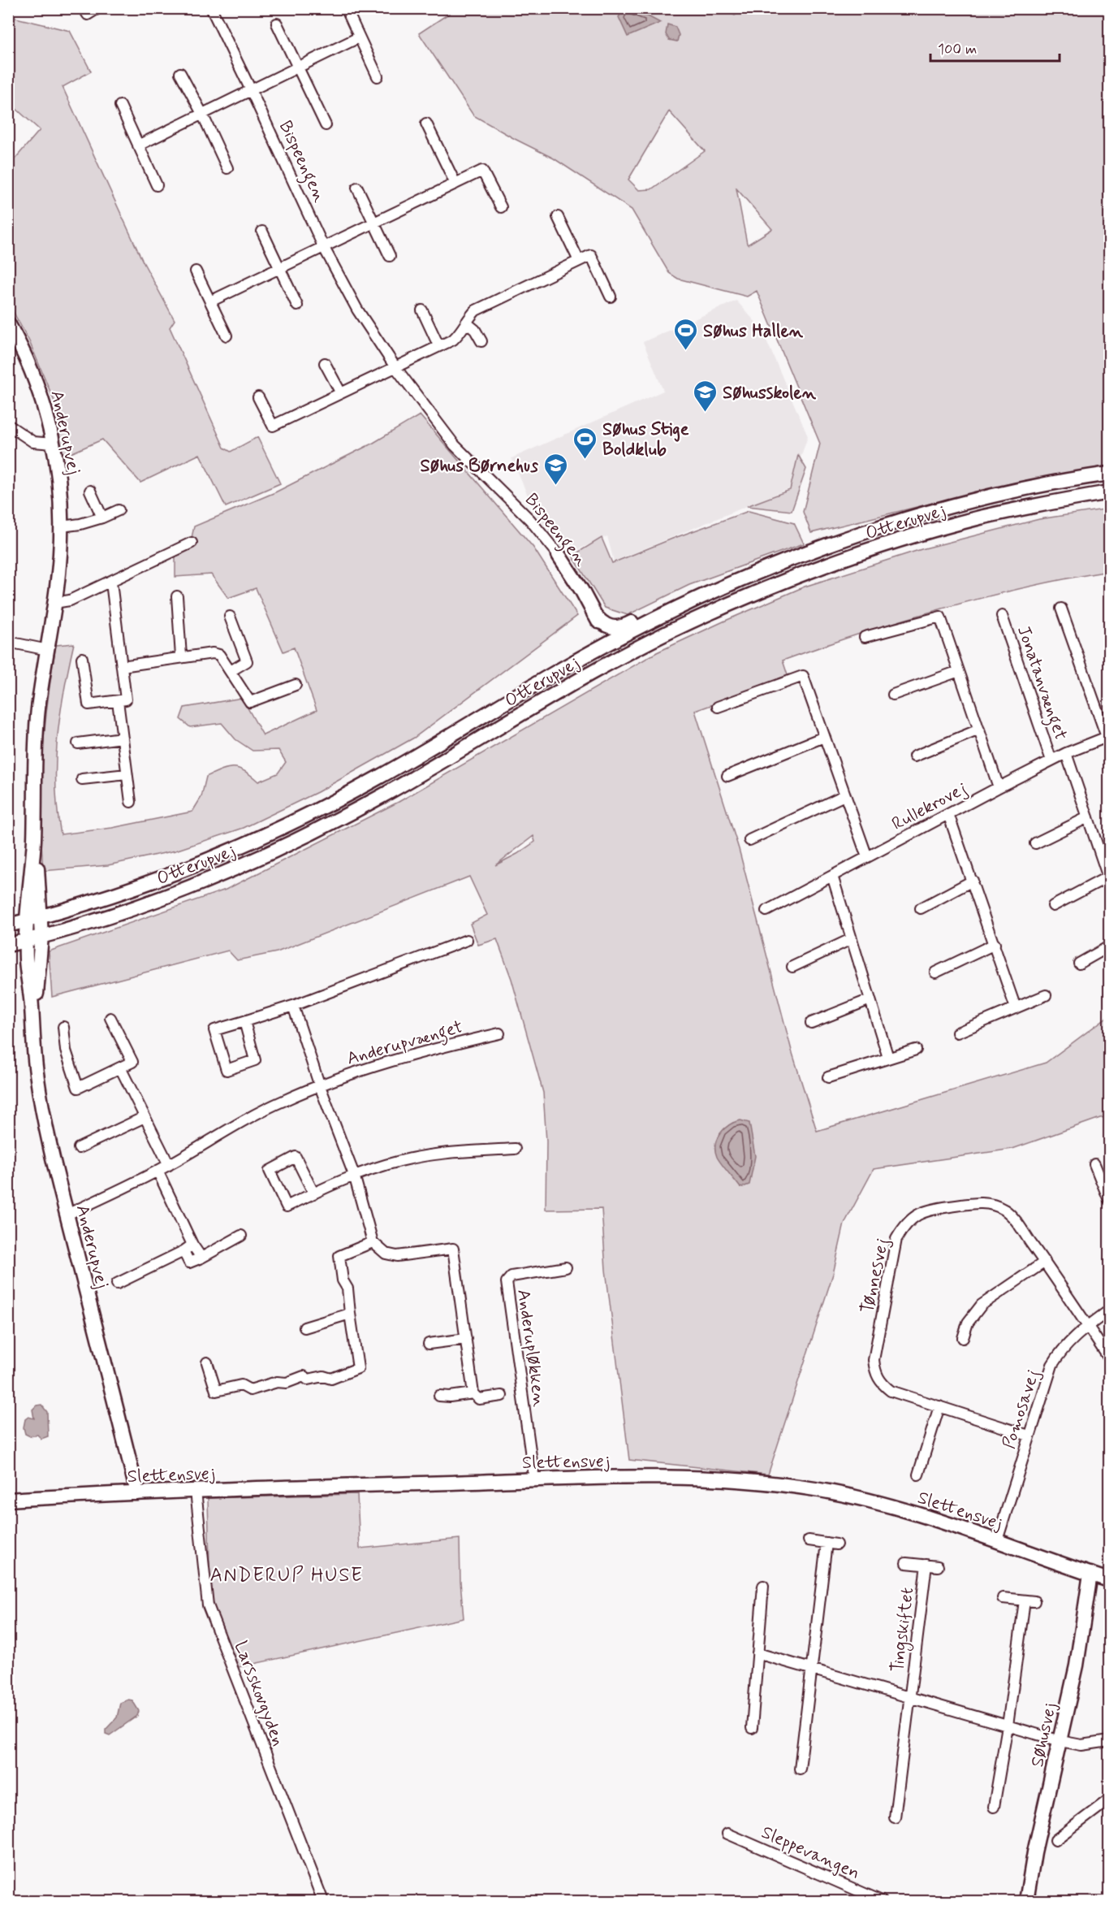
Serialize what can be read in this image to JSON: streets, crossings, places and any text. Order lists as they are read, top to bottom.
{
  "streets": {
    "street": [
      "Bispeengen",
      "Anderupvej",
      "Otterupvej",
      "Jonatanvænget",
      "Rullekrovej",
      "Anderupvænget",
      "Tønnesvej",
      "Anderupløkken",
      "Pomosavej",
      "Slettensvej",
      "Tingskiftet",
      "Larsskovgyden",
      "Søhusvej",
      "Sleppevangen"
    ]
  },
  "crossings": [
    ["Bispeengen", "Otterupvej"],
    ["Anderupvej", "Otterupvej"],
    ["Anderupvej", "Anderupvænget"],
    ["Anderupvej", "Slettensvej"],
    ["Jonatanvænget", "Rullekrovej"],
    ["Tønnesvej", "Pomosavej"],
    ["Anderupløkken", "Slettensvej"],
    ["Pomosavej", "Slettensvej"],
    ["Slettensvej", "Larsskovgyden"],
    ["Slettensvej", "Søhusvej"],
    ["Tingskiftet", "Søhusvej"]
  ],
  "districts": ["ANDERUP HUSE"],
  "places": {
    "sports": ["Søhus Hallen", "Søhus Stige Boldklub"],
    "school or university": ["Søhusskolen", "Søhus Børnehus"]
  },
  "scale_bar": "100 m"
}
